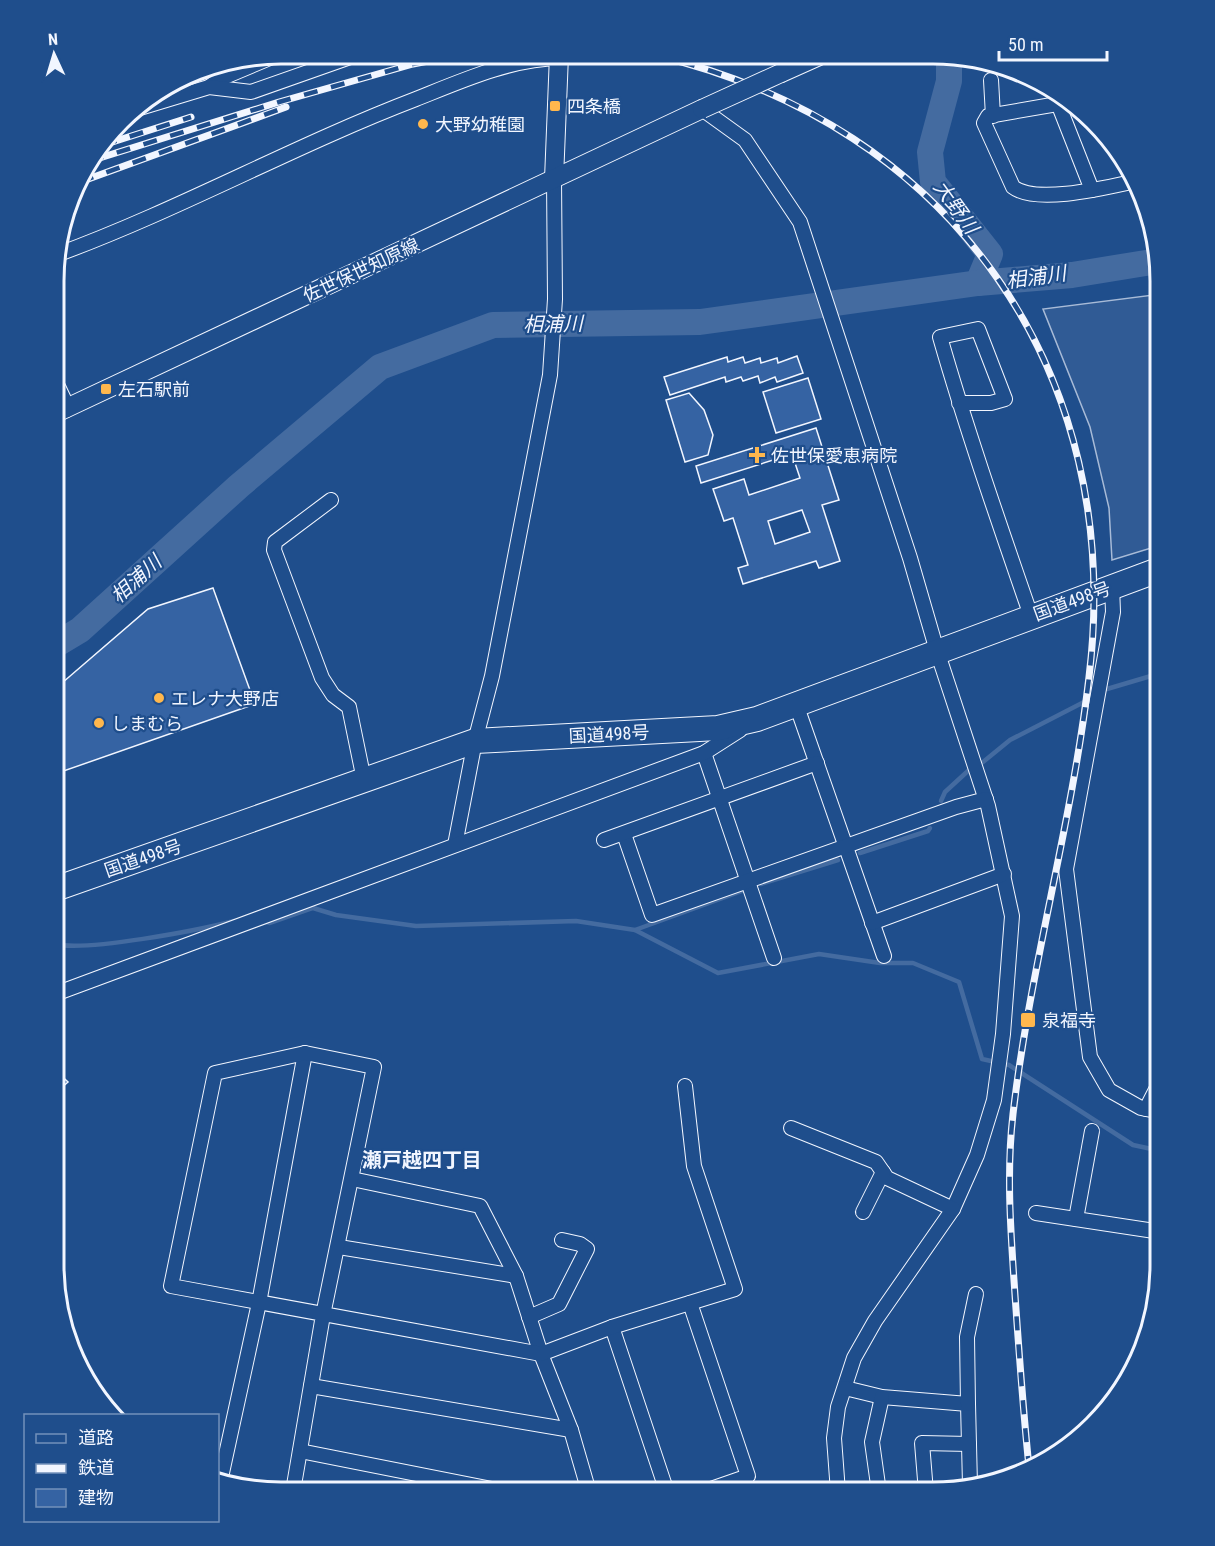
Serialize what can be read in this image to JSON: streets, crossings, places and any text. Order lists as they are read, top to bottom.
{
  "streets": {
    "highway": ["国道498号"],
    "main road": ["佐世保世知原線"]
  },
  "districts": ["瀬戸越四丁目"],
  "water": ["大野川", "相浦川"],
  "places": {
    "transit": ["四条橋", "左石駅前", "泉福寺"],
    "other": ["大野幼稚園", "エレナ大野店", "しまむら"],
    "health": ["佐世保愛恵病院"]
  },
  "legend": ["道路", "鉄道", "建物"],
  "scale_bar": "50 m",
  "north": "top"
}
